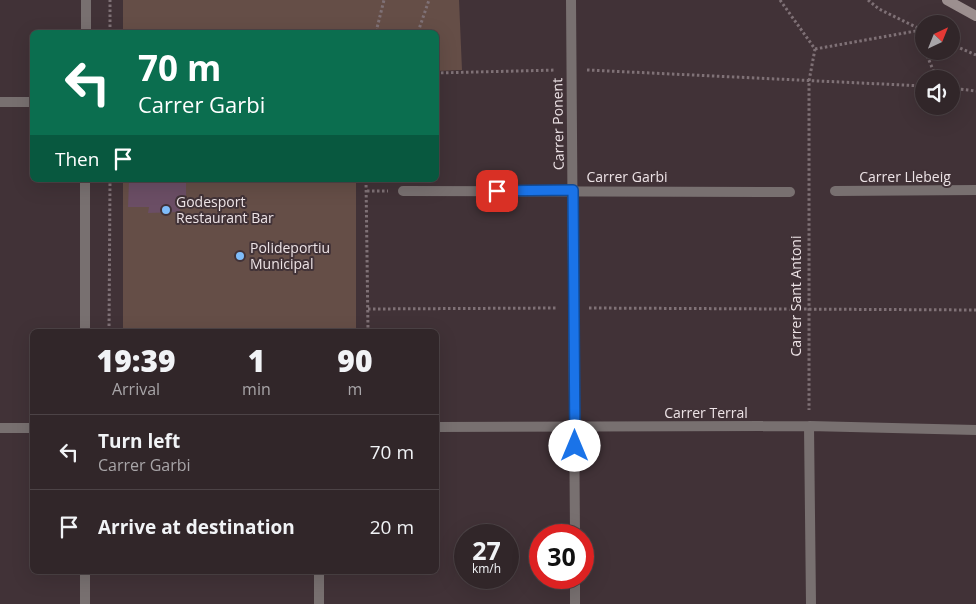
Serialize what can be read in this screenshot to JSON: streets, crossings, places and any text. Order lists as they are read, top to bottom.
{
  "streets": {
    "street": [
      "Carrer Ponent",
      "Carrer Garbi",
      "Carrer Llebeig",
      "Carrer Terral"
    ],
    "path": ["Carrer Sant Antoni"]
  },
  "crossings": [
    ["Carrer Ponent", "Carrer Garbi"],
    ["Carrer Ponent", "Carrer Terral"],
    ["Carrer Sant Antoni", "Carrer Terral"]
  ],
  "places": ["Godesport Restaurant Bar", "Polideportiu Municipal"],
  "north": "top right",
  "page": {
    "turn": ["70 m", "Carrer Garbi"],
    "then": "Then",
    "eta": [
      "19:39",
      "Arrival",
      "1",
      "min",
      "90",
      "m"
    ],
    "list": [
      {
        "name": "Turn left",
        "note": "Carrer Garbi",
        "value": "70 m"
      },
      {
        "name": "Arrive at destination",
        "value": "20 m"
      }
    ],
    "speed": "27 km/h",
    "limit": "30"
  }
}
